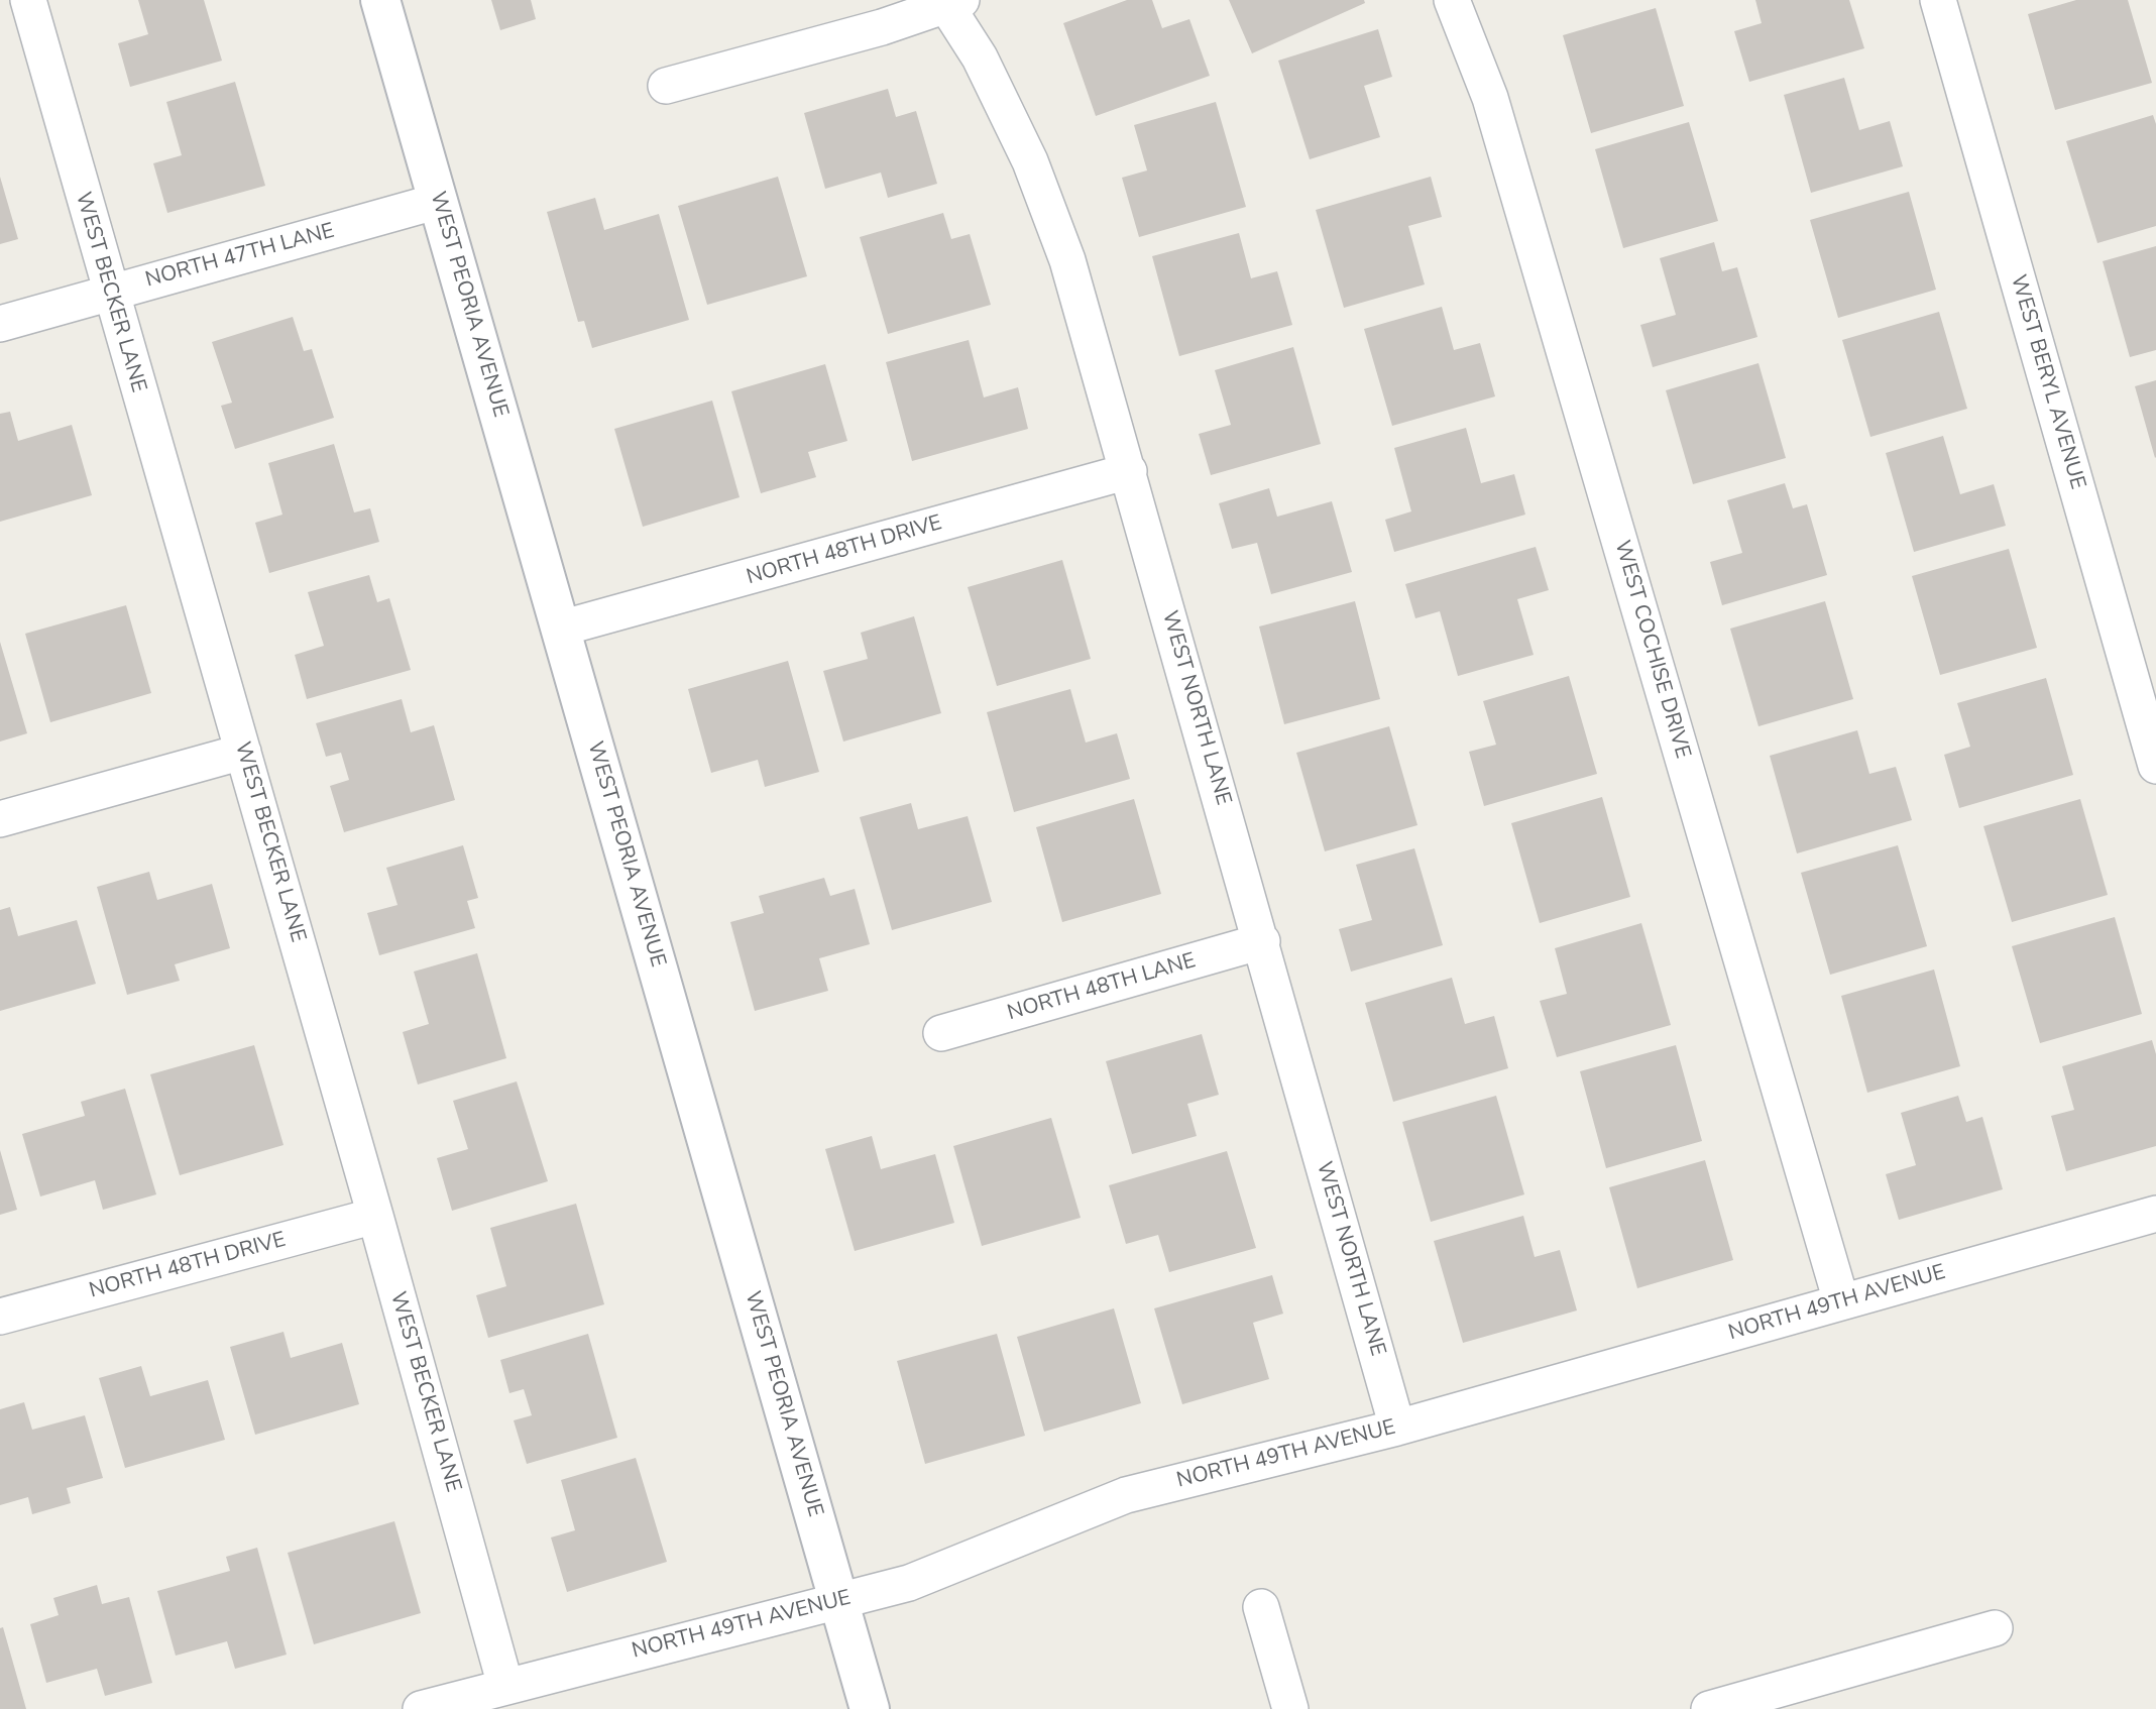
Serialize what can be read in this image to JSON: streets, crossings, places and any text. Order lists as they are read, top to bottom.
{
  "streets": {
    "main road": ["WEST PEORIA AVENUE"],
    "street": [
      "NORTH 47TH LANE",
      "WEST BECKER LANE",
      "WEST BERYL AVENUE",
      "NORTH 48TH DRIVE",
      "WEST COCHISE DRIVE",
      "WEST NORTH LANE",
      "NORTH 48TH LANE",
      "NORTH 49TH AVENUE"
    ]
  },
  "crossings": [
    ["NORTH 47TH LANE", "WEST BECKER LANE"],
    ["NORTH 47TH LANE", "WEST PEORIA AVENUE"],
    ["WEST BECKER LANE", "NORTH 48TH DRIVE"],
    ["WEST BECKER LANE", "NORTH 49TH AVENUE"],
    ["WEST PEORIA AVENUE", "NORTH 48TH DRIVE"],
    ["WEST PEORIA AVENUE", "NORTH 49TH AVENUE"],
    ["NORTH 48TH DRIVE", "WEST NORTH LANE"],
    ["WEST COCHISE DRIVE", "NORTH 49TH AVENUE"],
    ["WEST NORTH LANE", "NORTH 48TH LANE"],
    ["WEST NORTH LANE", "NORTH 49TH AVENUE"]
  ]
}
